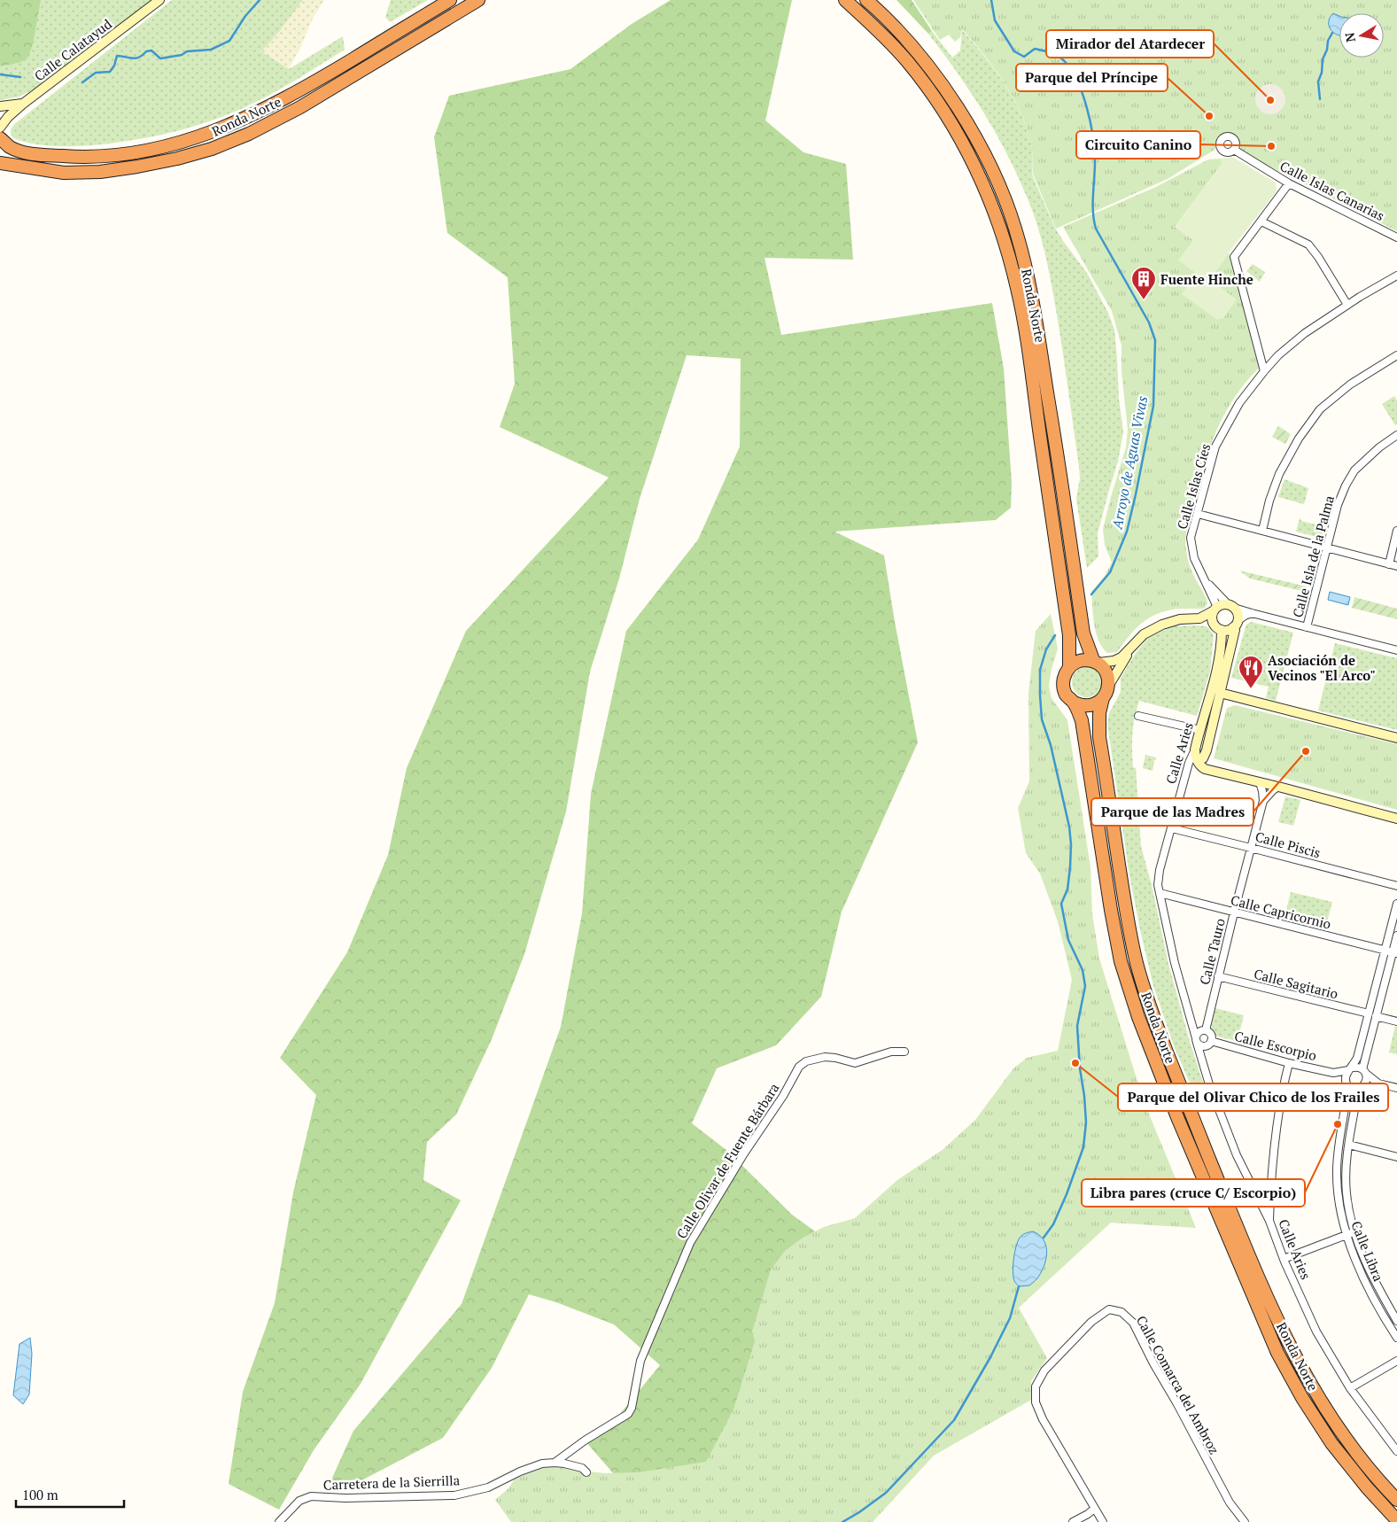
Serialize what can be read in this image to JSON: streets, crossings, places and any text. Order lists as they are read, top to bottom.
{
  "streets": {
    "highway": ["Ronda Norte"],
    "main road": ["Calle Calatayud", "Calle Aries"],
    "street": [
      "Calle Islas Canarias",
      "Calle Islas Cíes",
      "Calle Isla de la Palma",
      "Calle Piscis",
      "Calle Capricornio",
      "Calle Tauro",
      "Calle Sagitario",
      "Calle Escorpio",
      "Calle Olivar de Fuente Bárbara",
      "Calle Libra",
      "Calle Comarca del Ambroz",
      "Carretera de la Sierrilla"
    ]
  },
  "crossings": [
    ["Calle Islas Cíes", "Calle Aries"],
    ["Calle Aries", "Calle Piscis"],
    ["Calle Aries", "Calle Capricornio"],
    ["Calle Aries", "Calle Tauro"],
    ["Calle Aries", "Calle Escorpio"],
    ["Calle Piscis", "Calle Tauro"],
    ["Calle Capricornio", "Calle Tauro"],
    ["Calle Tauro", "Calle Sagitario"],
    ["Calle Tauro", "Calle Escorpio"],
    ["Calle Olivar de Fuente Bárbara", "Carretera de la Sierrilla"]
  ],
  "water": ["Arroyo de Aguas Vivas"],
  "places": {
    "other": [
      "Mirador del Atardecer",
      "Parque del Príncipe",
      "Circuito Canino",
      "Parque de las Madres",
      "Parque del Olivar Chico de los Frailes",
      "Libra pares (cruce C/ Escorpio)"
    ],
    "building": ["Fuente Hinche"],
    "restaurant": ["Asociación de Vecinos \"El Arco\""]
  },
  "scale_bar": "100 m",
  "north": "left"
}
